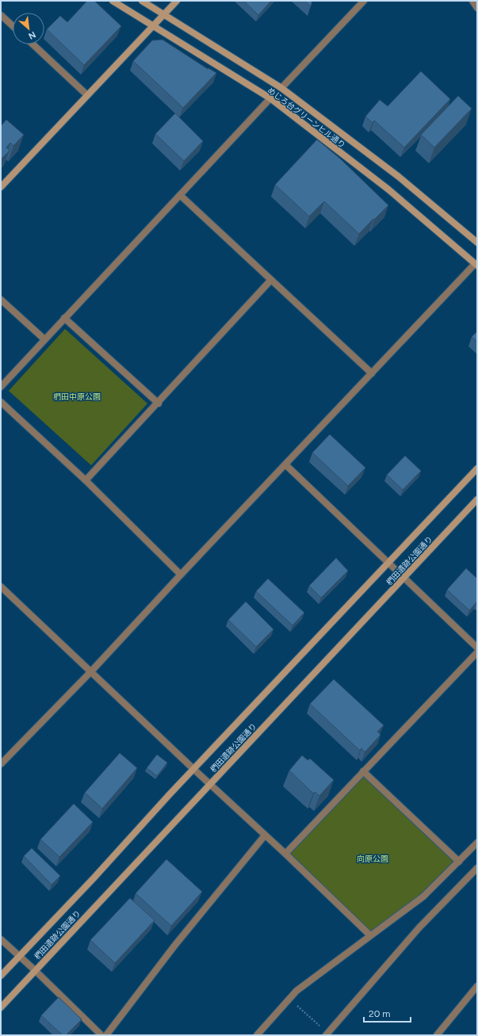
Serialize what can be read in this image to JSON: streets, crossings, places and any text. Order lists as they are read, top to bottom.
{
  "streets": {
    "street": ["めじろ台グリーンヒル通り", "椚田遺跡公園通り"]
  },
  "parks": ["椚田中原公園", "向原公園"],
  "scale_bar": "20 m",
  "north": "bottom right"
}
